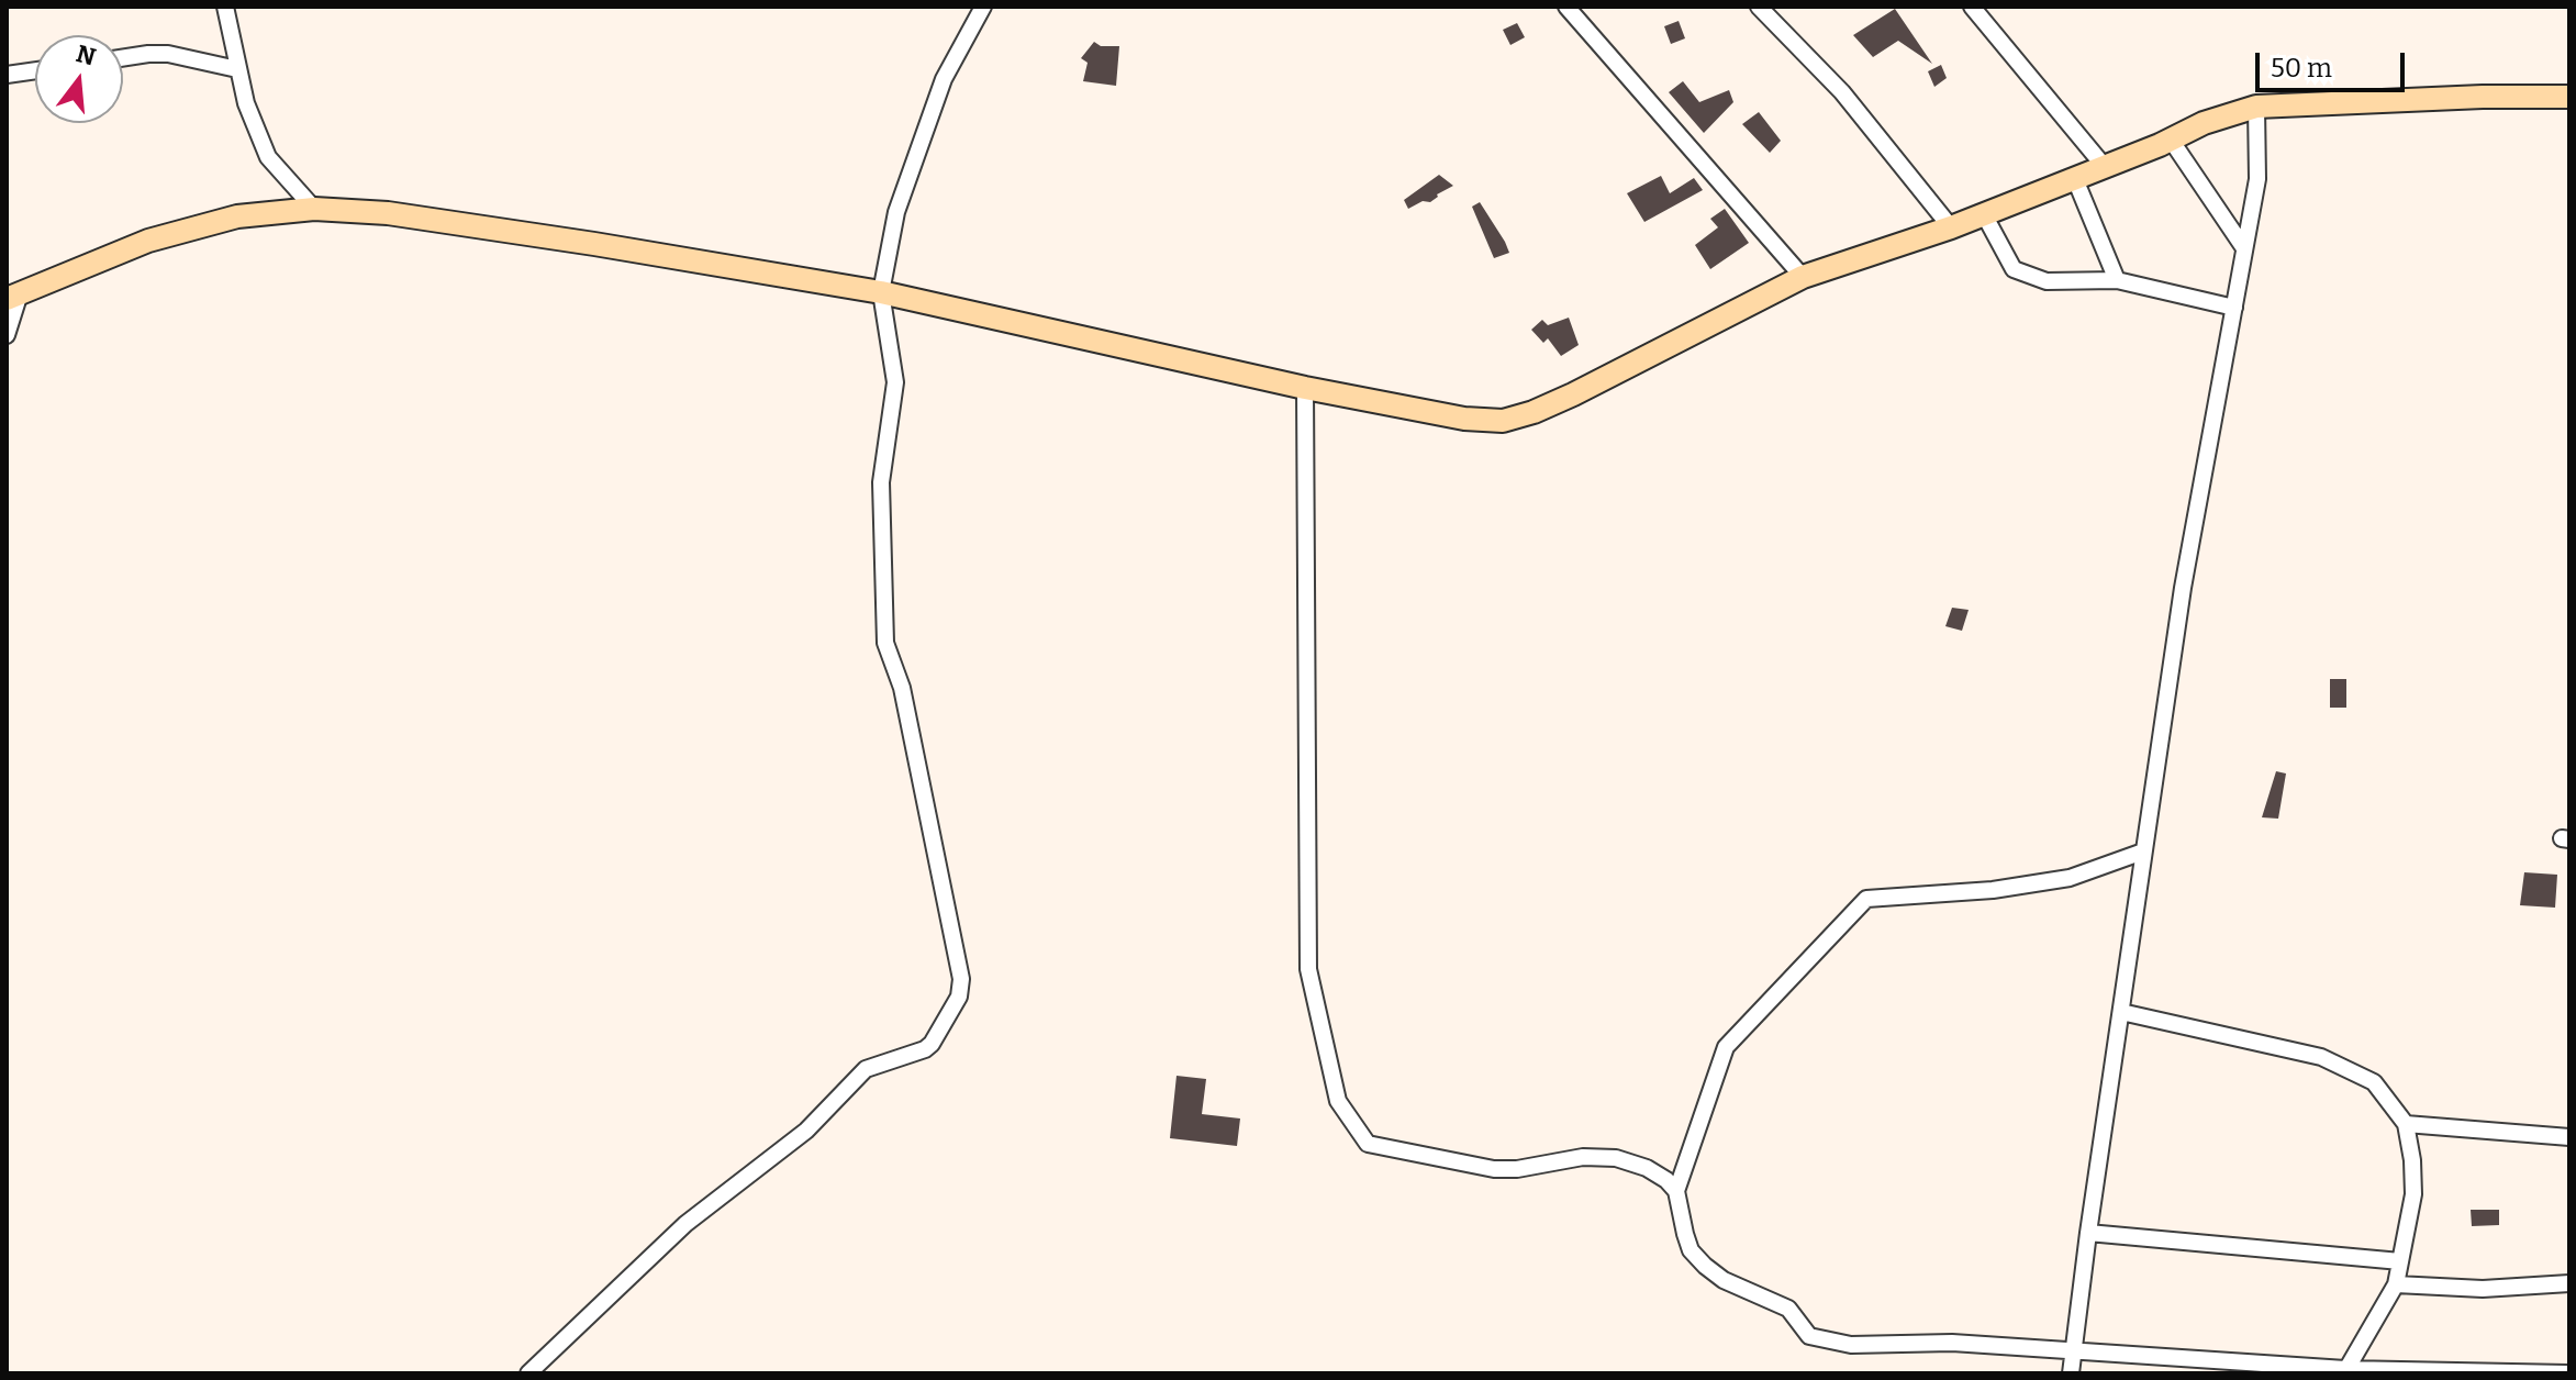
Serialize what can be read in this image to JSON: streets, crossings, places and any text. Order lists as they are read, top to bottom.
{
  "scale_bar": "50 m",
  "north": "top"
}
